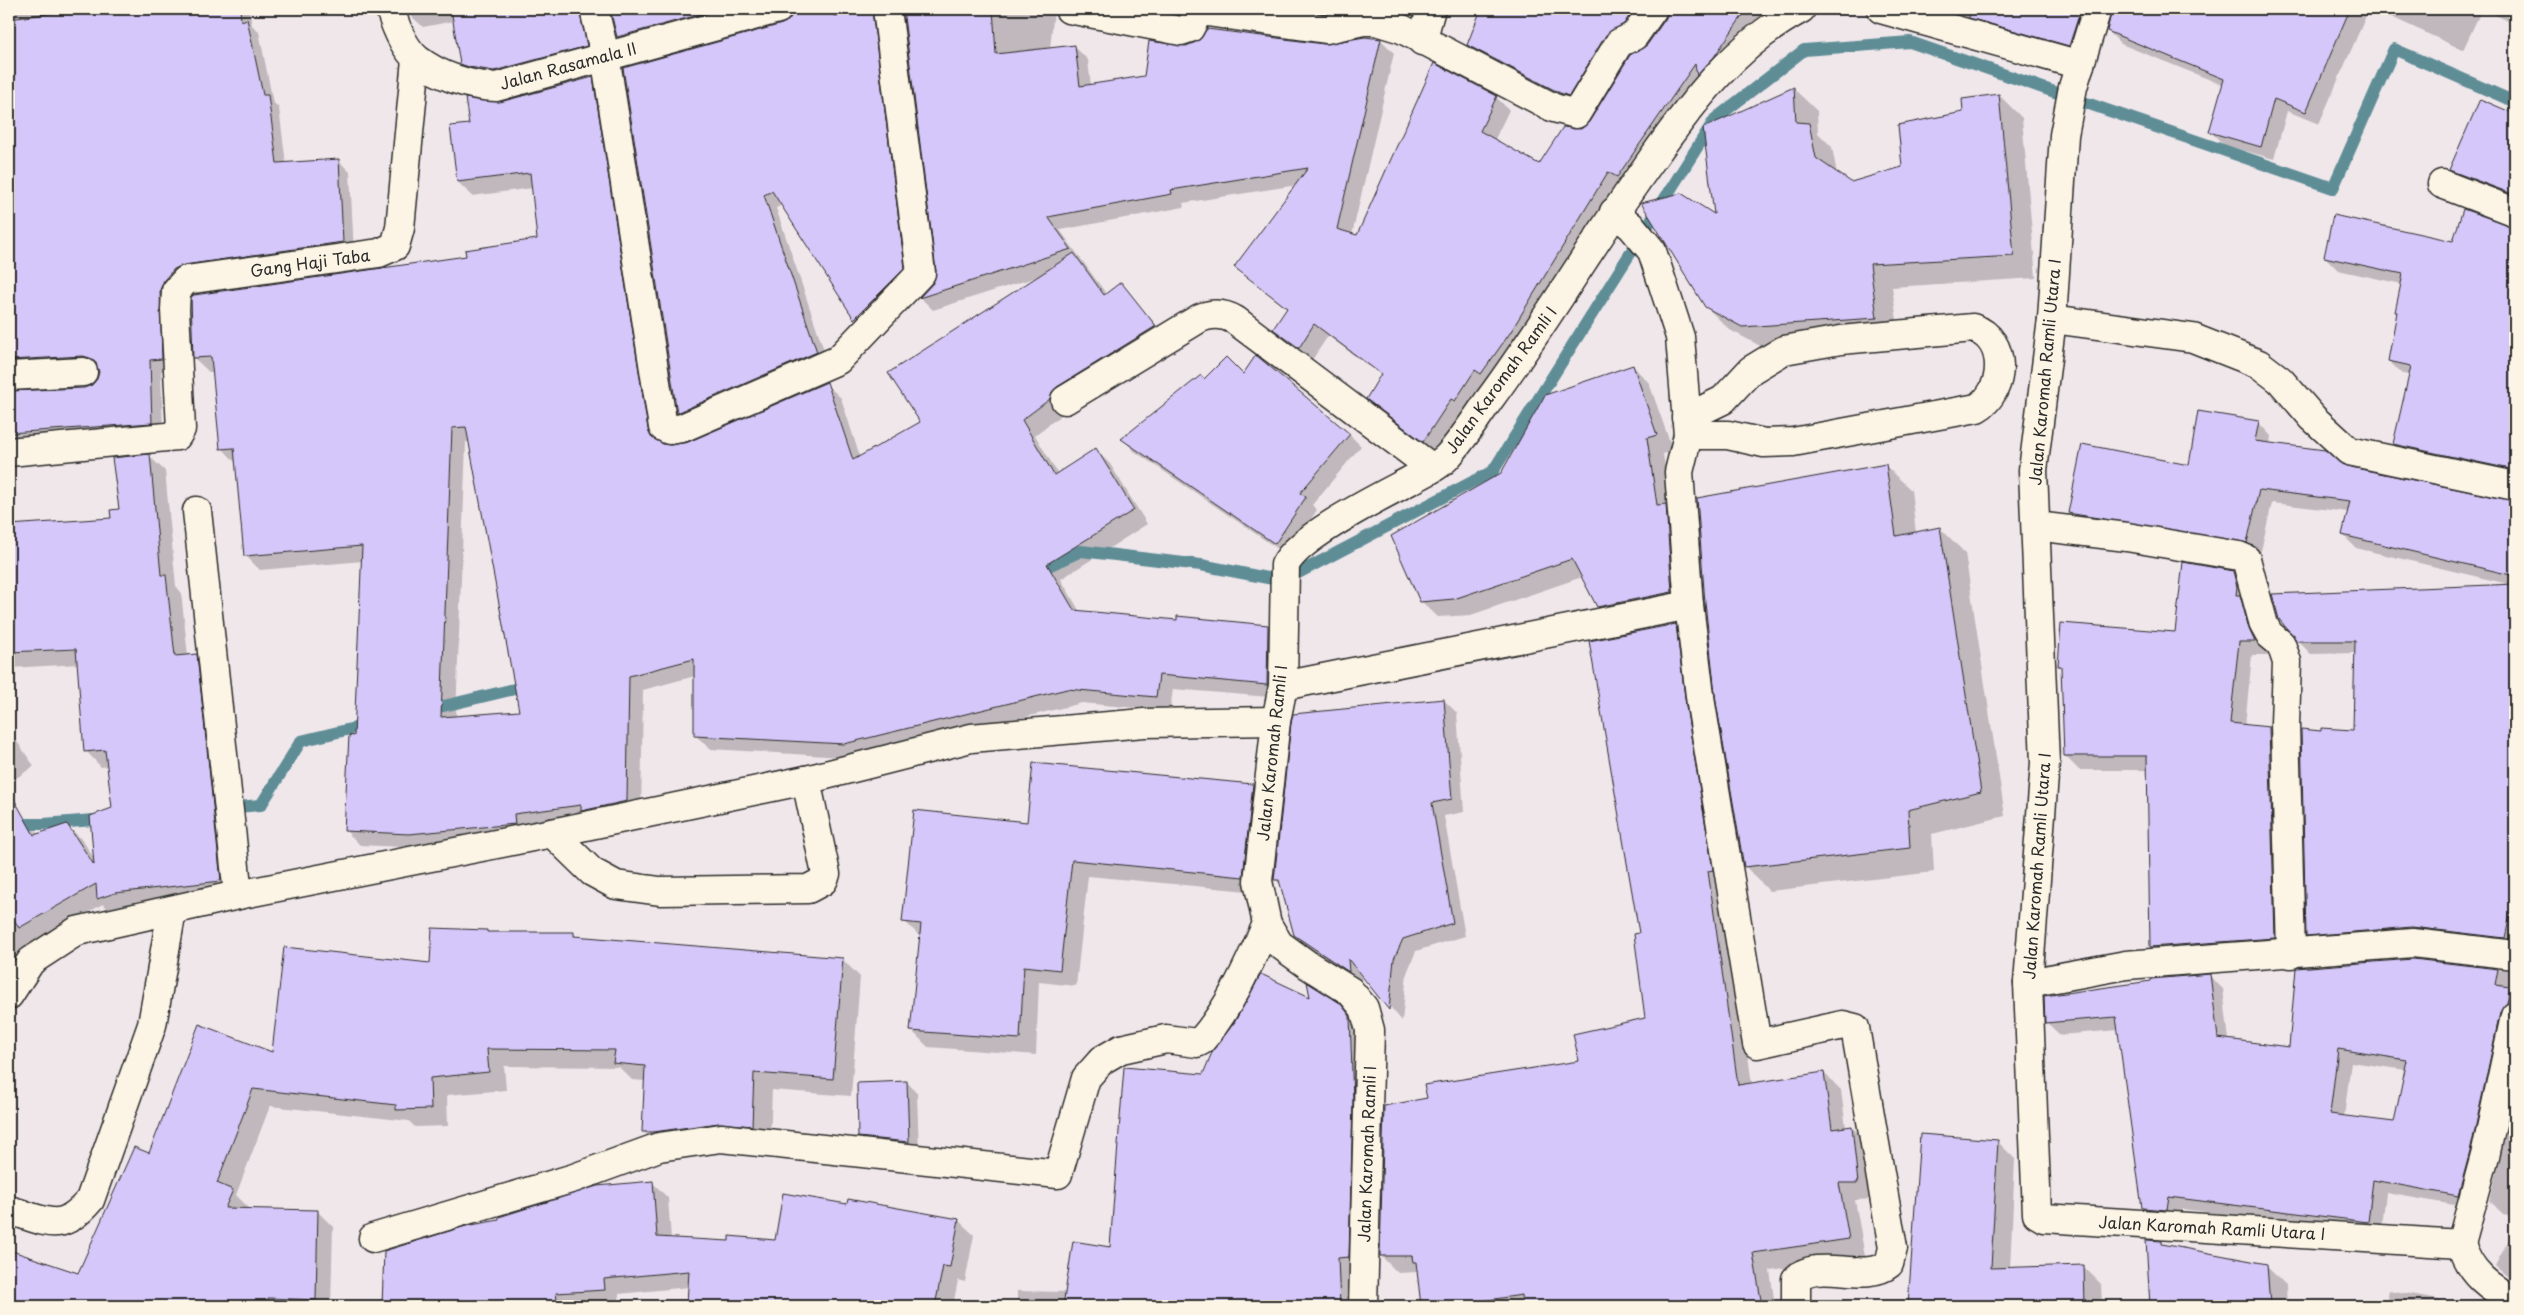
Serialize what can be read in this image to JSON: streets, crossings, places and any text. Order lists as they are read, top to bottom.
{
  "streets": {
    "street": [
      "Jalan Rasamala II",
      "Gang Haji Taba",
      "Jalan Karomah Ramli Utara I",
      "Jalan Karomah Ramli I"
    ]
  },
  "crossings": [
    ["Jalan Rasamala II", "Gang Haji Taba"]
  ]
}
